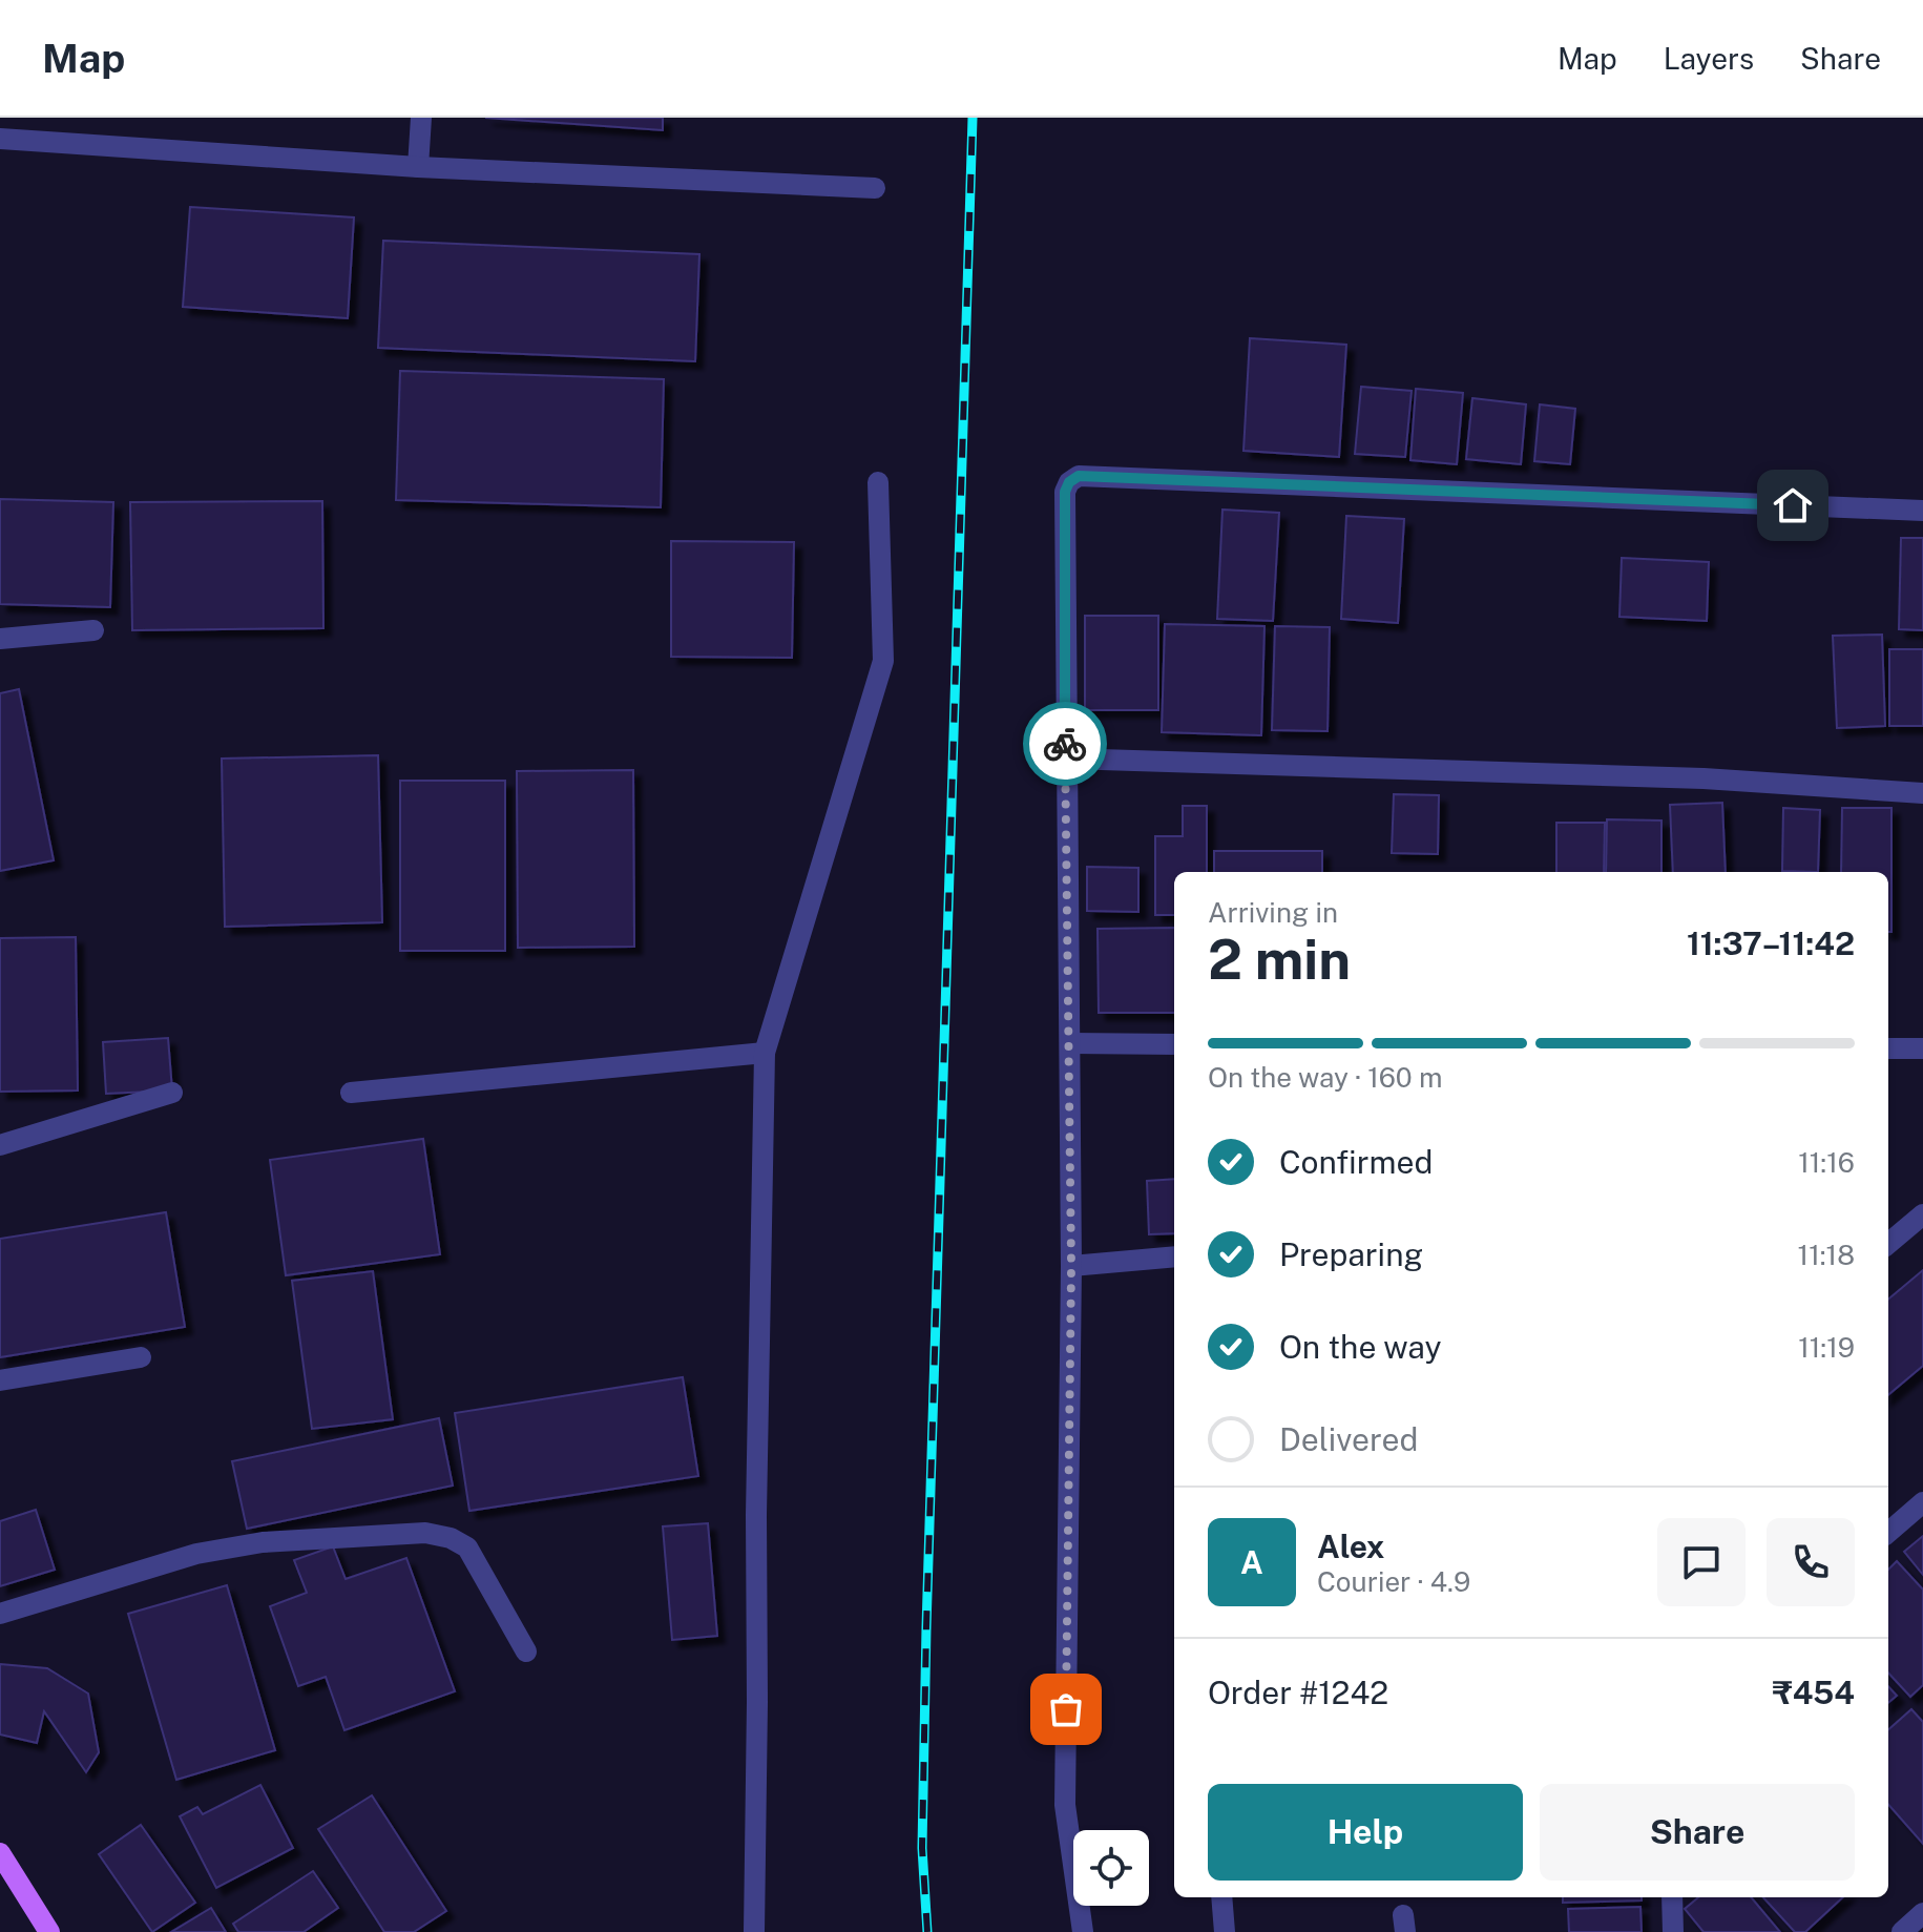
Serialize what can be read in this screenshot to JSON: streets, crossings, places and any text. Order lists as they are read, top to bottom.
{
  "page": {
    "header": "Map",
    "nav": ["Map", "Layers", "Share"],
    "heading": ["2 min", "Arriving in", "11:37–11:42"],
    "panel": [
      "Alex",
      "Courier · 4.9",
      "Order #1242",
      "₹454"
    ],
    "bar": "On the way · 160 m",
    "list": [
      ["Confirmed", "11:16"],
      ["Preparing", "11:18"],
      ["On the way", "11:19"],
      "Delivered"
    ],
    "round": "A",
    "buttons": ["Help", "Share"]
  }
}
